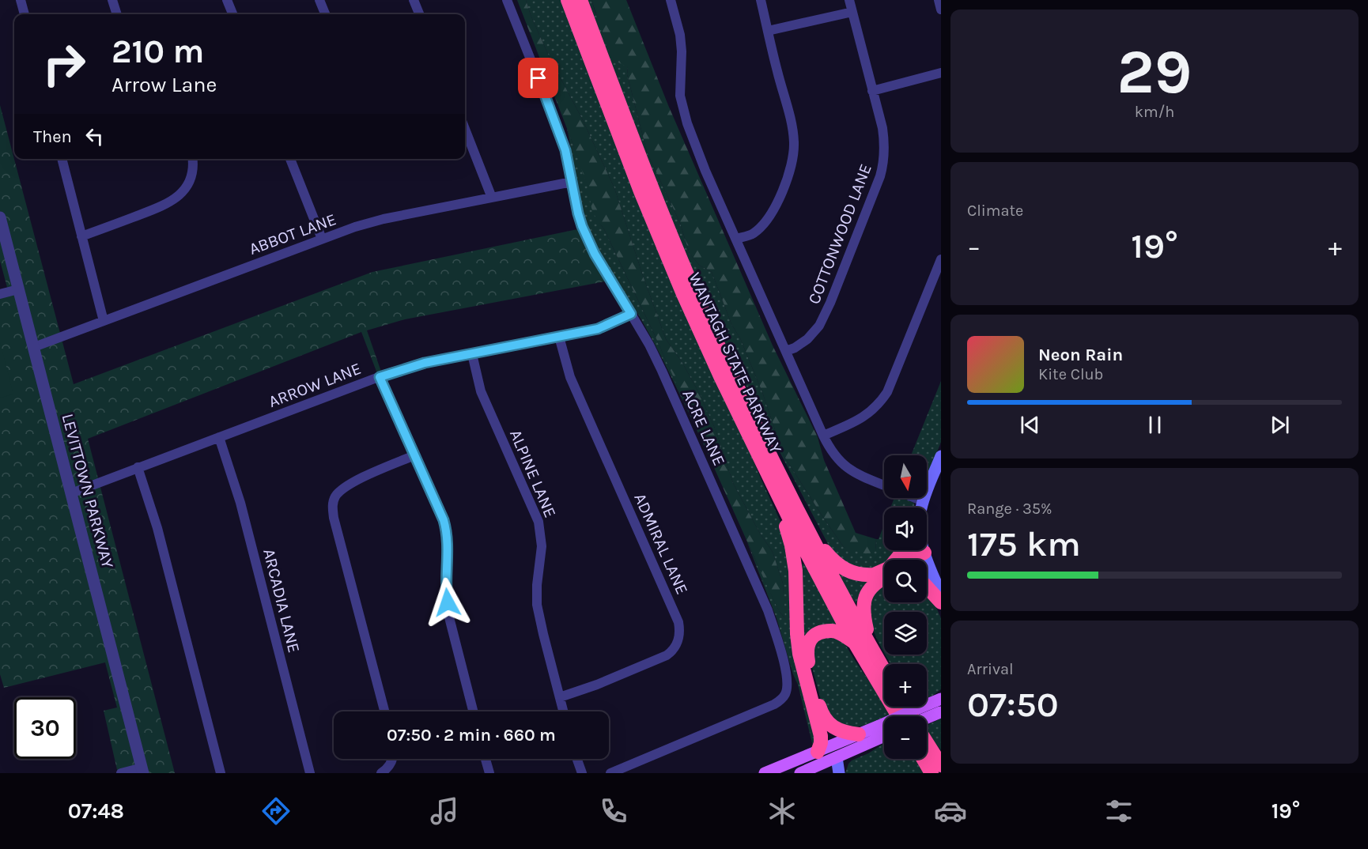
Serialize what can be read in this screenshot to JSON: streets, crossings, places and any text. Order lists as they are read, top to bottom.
{
  "streets": {
    "highway": ["WANTAGH STATE PARKWAY"],
    "street": [
      "ABBOT LANE",
      "COTTONWOOD LANE",
      "ARROW LANE",
      "ACRE LANE",
      "ALPINE LANE",
      "LEVITTOWN PARKWAY",
      "ADMIRAL LANE",
      "ARCADIA LANE"
    ]
  },
  "crossings": [
    ["ABBOT LANE", "ACRE LANE"],
    ["ABBOT LANE", "LEVITTOWN PARKWAY"],
    ["ARROW LANE", "ACRE LANE"],
    ["ARROW LANE", "ALPINE LANE"],
    ["ARROW LANE", "LEVITTOWN PARKWAY"],
    ["ARROW LANE", "ADMIRAL LANE"],
    ["ARROW LANE", "ARCADIA LANE"],
    ["ALPINE LANE", "ADMIRAL LANE"]
  ],
  "north": "bottom",
  "page": {
    "tile": [
      ["29", "km/h"],
      "Climate",
      ["Range · 35%", "175 km"],
      ["Arrival", "07:50"]
    ],
    "turn": ["210 m", "Arrow Lane"],
    "then": "Then",
    "heat": ["−", "19°", "+"],
    "song": ["Neon Rain", "Kite Club"],
    "map_buttons": ["+", "−"],
    "limit": "30",
    "trip": "07:50 · 2 min · 660 m",
    "tabs": ["07:48", "19°"]
  }
}
